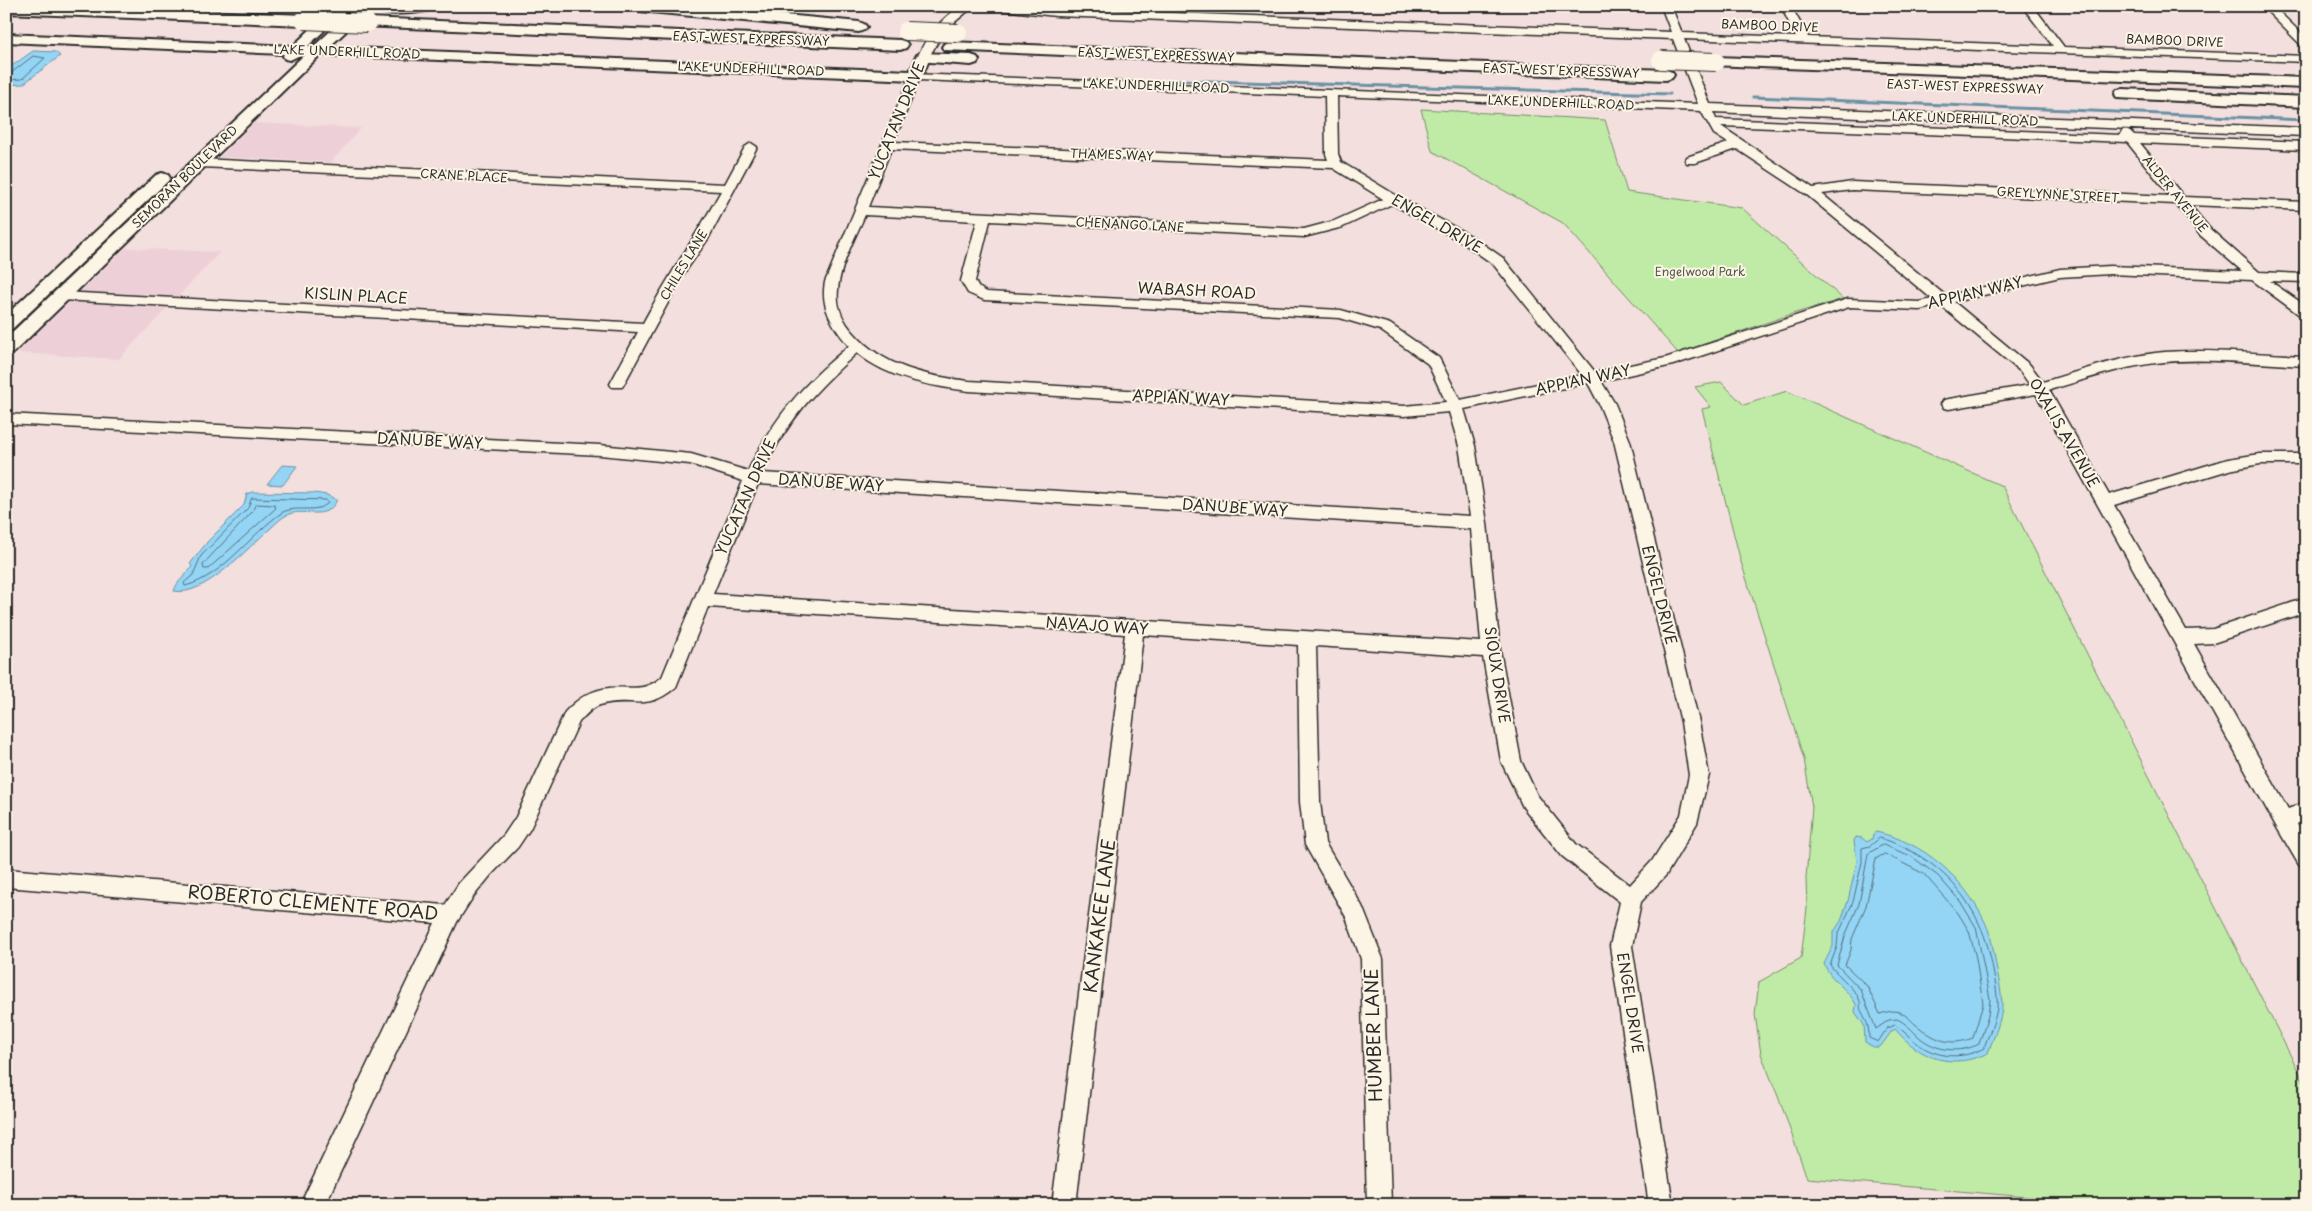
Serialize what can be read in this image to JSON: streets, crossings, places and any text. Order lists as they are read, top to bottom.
{
  "streets": {
    "highway": ["EAST-WEST EXPRESSWAY"],
    "main road": ["LAKE UNDERHILL ROAD", "YUCATAN DRIVE", "SEMORAN BOULEVARD"],
    "street": [
      "BAMBOO DRIVE",
      "THAMES WAY",
      "CRANE PLACE",
      "ALDER AVENUE",
      "GREYLYNNE STREET",
      "ENGEL DRIVE",
      "CHENANGO LANE",
      "CHILES LANE",
      "WABASH ROAD",
      "APPIAN WAY",
      "KISLIN PLACE",
      "OXALIS AVENUE",
      "DANUBE WAY",
      "NAVAJO WAY",
      "SIOUX DRIVE",
      "ROBERTO CLEMENTE ROAD",
      "KANKAKEE LANE",
      "HUMBER LANE"
    ]
  },
  "crossings": [
    ["EAST-WEST EXPRESSWAY", "SEMORAN BOULEVARD"],
    ["LAKE UNDERHILL ROAD", "YUCATAN DRIVE"],
    ["LAKE UNDERHILL ROAD", "SEMORAN BOULEVARD"],
    ["LAKE UNDERHILL ROAD", "ALDER AVENUE"],
    ["LAKE UNDERHILL ROAD", "OXALIS AVENUE"],
    ["YUCATAN DRIVE", "THAMES WAY"],
    ["YUCATAN DRIVE", "CHENANGO LANE"],
    ["YUCATAN DRIVE", "APPIAN WAY"],
    ["YUCATAN DRIVE", "DANUBE WAY"],
    ["YUCATAN DRIVE", "NAVAJO WAY"],
    ["YUCATAN DRIVE", "ROBERTO CLEMENTE ROAD"],
    ["THAMES WAY", "ENGEL DRIVE"],
    ["CRANE PLACE", "SEMORAN BOULEVARD"],
    ["CRANE PLACE", "CHILES LANE"],
    ["SEMORAN BOULEVARD", "KISLIN PLACE"],
    ["ALDER AVENUE", "GREYLYNNE STREET"],
    ["ALDER AVENUE", "APPIAN WAY"],
    ["GREYLYNNE STREET", "OXALIS AVENUE"],
    ["ENGEL DRIVE", "CHENANGO LANE"],
    ["ENGEL DRIVE", "APPIAN WAY"],
    ["ENGEL DRIVE", "SIOUX DRIVE"],
    ["CHENANGO LANE", "WABASH ROAD"],
    ["CHILES LANE", "KISLIN PLACE"],
    ["WABASH ROAD", "APPIAN WAY"],
    ["WABASH ROAD", "SIOUX DRIVE"],
    ["APPIAN WAY", "OXALIS AVENUE"],
    ["APPIAN WAY", "SIOUX DRIVE"],
    ["DANUBE WAY", "SIOUX DRIVE"],
    ["NAVAJO WAY", "SIOUX DRIVE"],
    ["NAVAJO WAY", "KANKAKEE LANE"],
    ["NAVAJO WAY", "HUMBER LANE"]
  ],
  "parks": ["Engelwood Park"]
}
